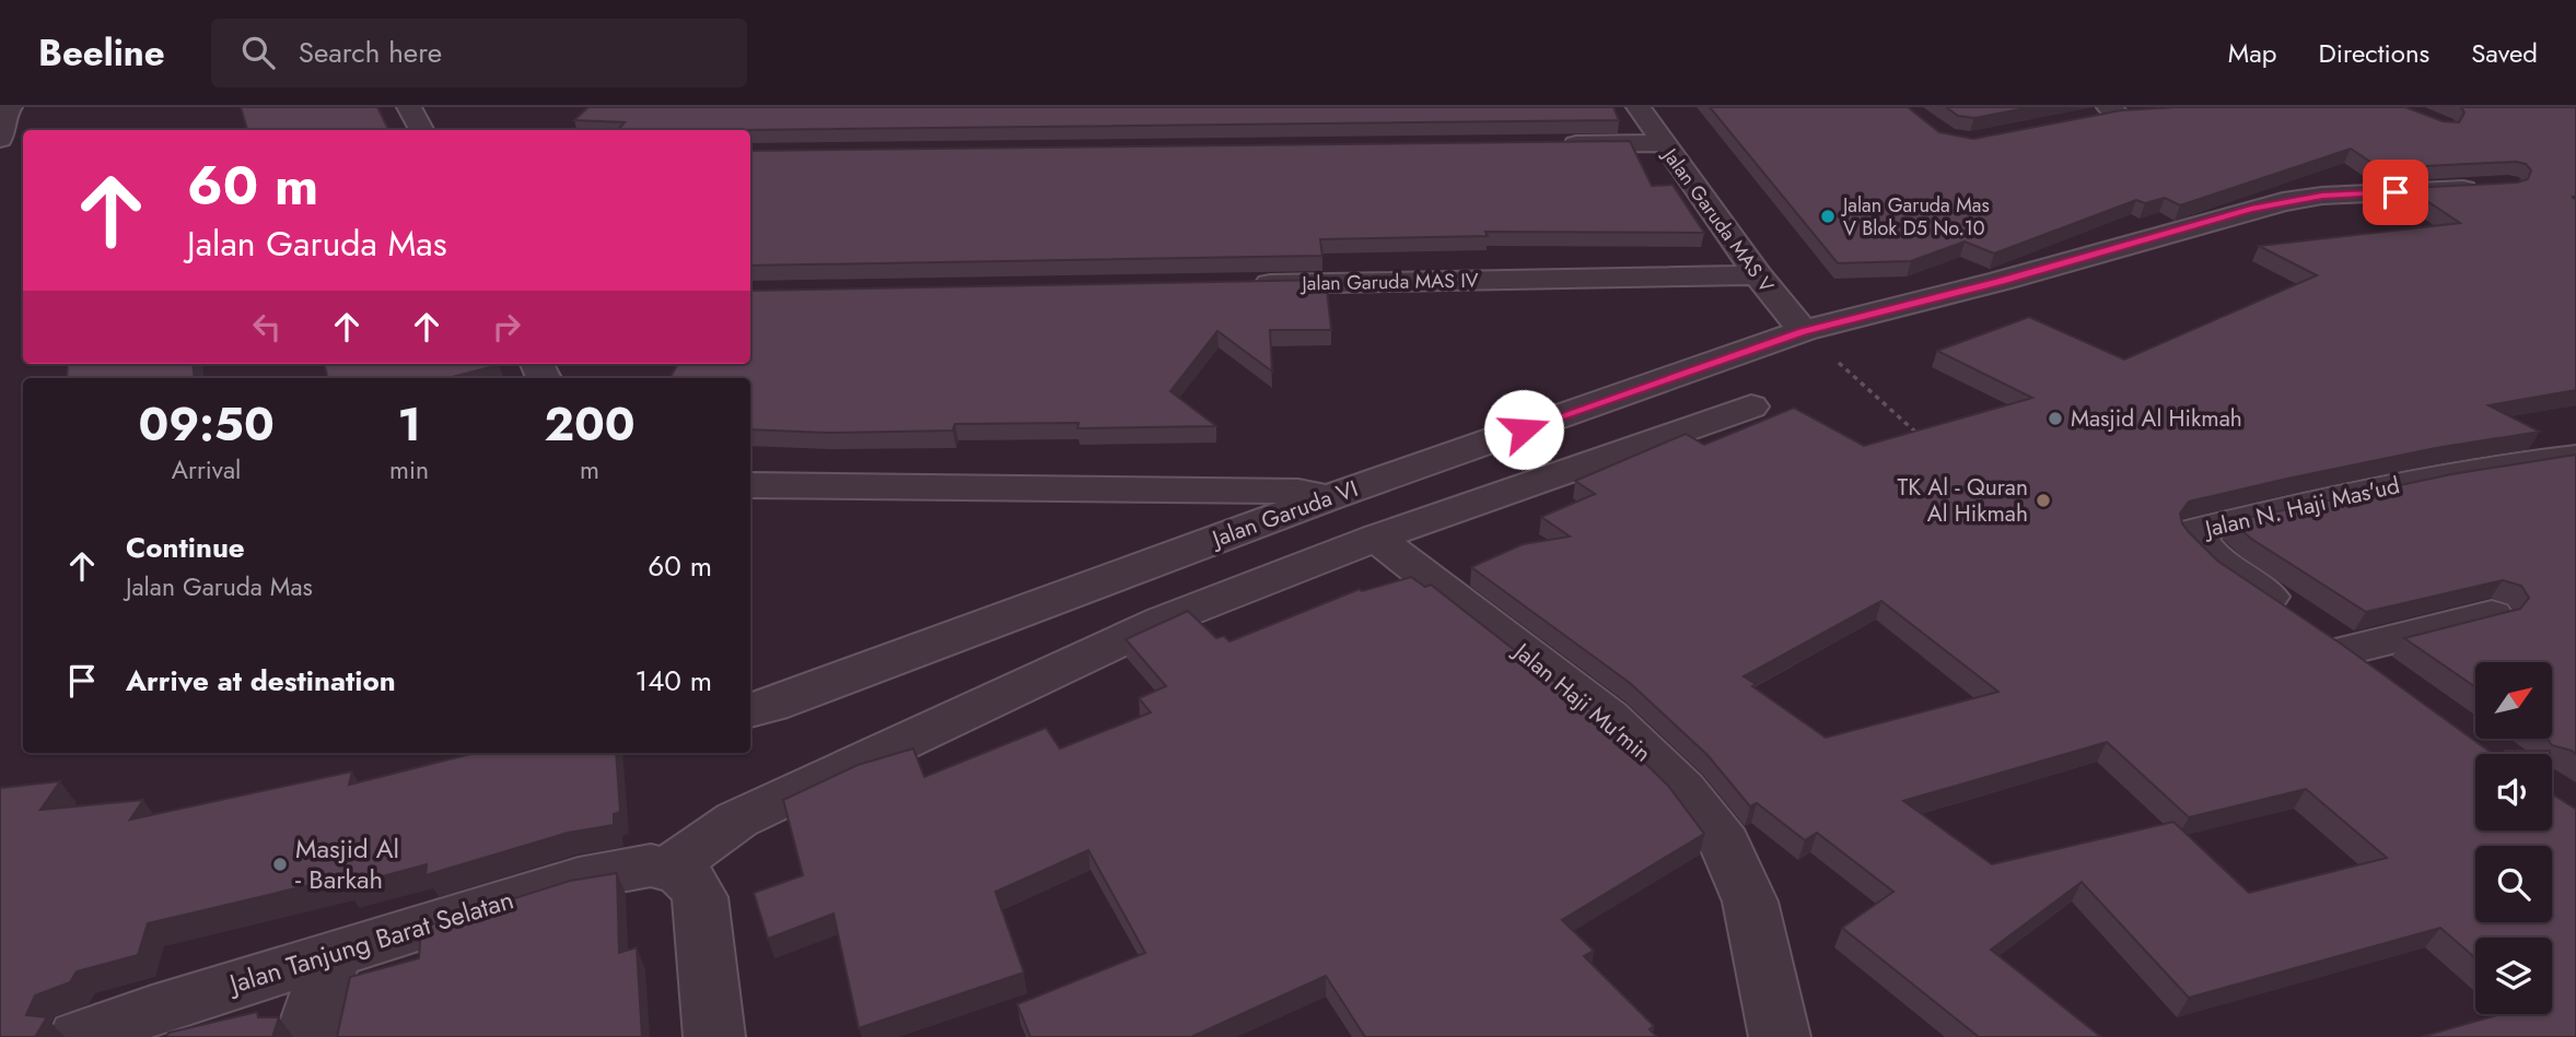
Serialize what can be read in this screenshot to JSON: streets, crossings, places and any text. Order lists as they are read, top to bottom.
{
  "streets": {
    "street": [
      "Jalan Garuda MAS V",
      "Jalan Garuda MAS IV",
      "Jalan N. Haji Mas'ud",
      "Jalan Garuda VI",
      "Jalan Haji Mu'min",
      "Jalan Tanjung Barat Selatan"
    ]
  },
  "crossings": [
    ["Jalan Garuda MAS V", "Jalan Garuda MAS IV"],
    ["Jalan Garuda MAS V", "Jalan Garuda VI"]
  ],
  "places": [
    "Jalan Garuda Mas V Blok D5 No.10",
    "Masjid Al Hikmah",
    "TK Al - Quran Al Hikmah",
    "Masjid Al - Barkah"
  ],
  "north": "top right",
  "page": {
    "header": "Beeline",
    "search": "Search here",
    "nav": ["Map", "Directions", "Saved"],
    "turn": ["60 m", "Jalan Garuda Mas"],
    "eta": [
      "09:50",
      "Arrival",
      "1",
      "min",
      "200",
      "m"
    ],
    "list": [
      {
        "name": "Continue",
        "note": "Jalan Garuda Mas",
        "value": "60 m"
      },
      {
        "name": "Arrive at destination",
        "value": "140 m"
      }
    ]
  }
}
